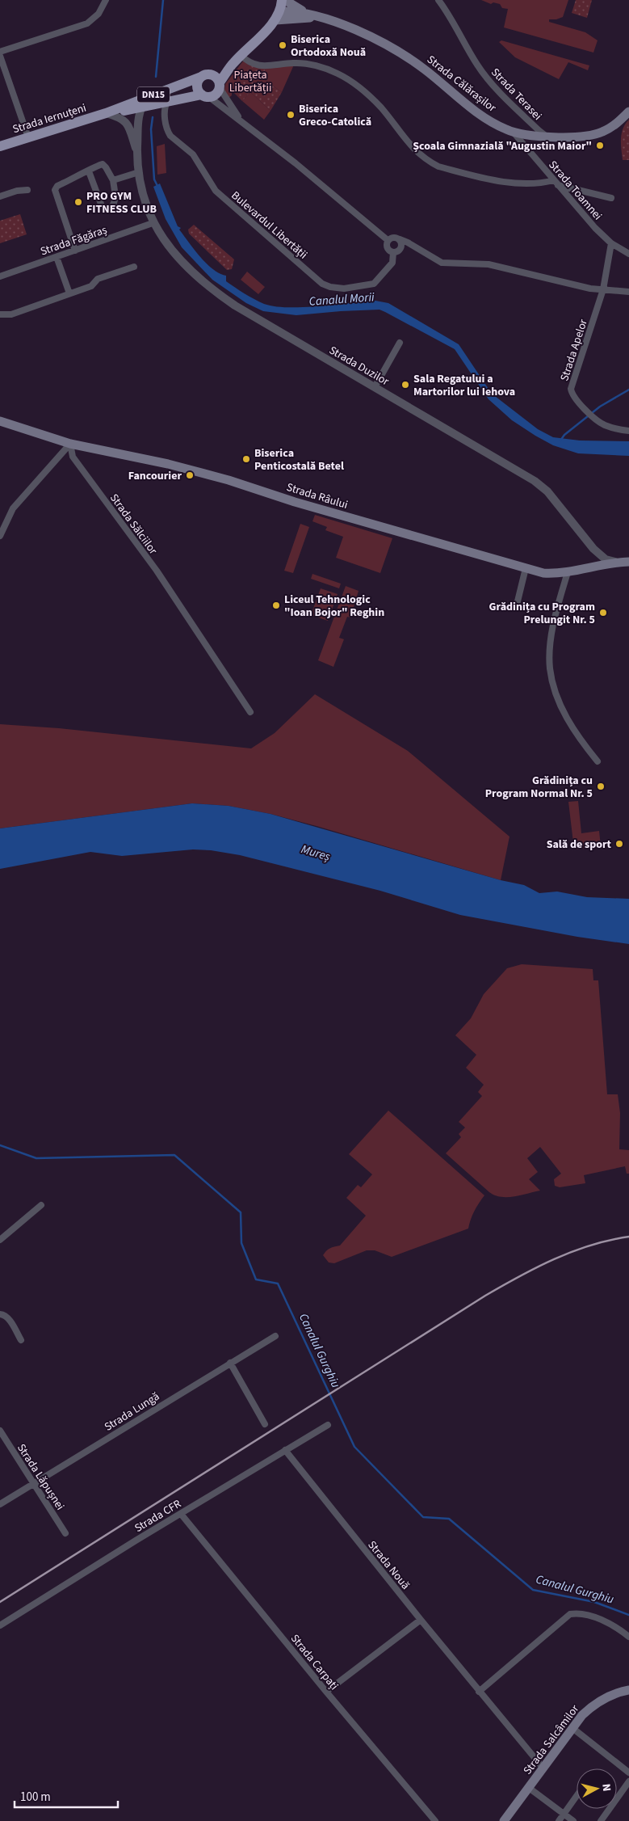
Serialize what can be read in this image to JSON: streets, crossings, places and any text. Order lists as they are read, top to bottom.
{
  "streets": {
    "main road": [
      "Strada Călărașilor",
      "DN15",
      "Strada Iernuțeni",
      "Strada Râului",
      "Strada Salcâmilor"
    ],
    "street": [
      "Strada Terasei",
      "Strada Toamnei",
      "Bulevardul Libertății",
      "Strada Făgăraș",
      "Strada Apelor",
      "Strada Duzilor",
      "Strada Sălciilor",
      "Strada Lungă",
      "Strada Lăpușnei",
      "Strada CFR",
      "Strada Nouă",
      "Strada Carpați"
    ]
  },
  "crossings": [
    ["Strada Călărașilor", "Strada Terasei"],
    ["Strada Călărașilor", "DN15"],
    ["Strada Călărașilor", "Strada Toamnei"],
    ["DN15", "Strada Iernuțeni"],
    ["Strada Iernuțeni", "Bulevardul Libertății"],
    ["Strada Iernuțeni", "Strada Duzilor"],
    ["Strada Toamnei", "Strada Apelor"],
    ["Strada Făgăraș", "Strada Duzilor"],
    ["Strada Duzilor", "Strada Râului"],
    ["Strada Râului", "Strada Sălciilor"],
    ["Strada Lungă", "Strada Lăpușnei"],
    ["Strada CFR", "Strada Nouă"],
    ["Strada CFR", "Strada Carpați"],
    ["Strada Nouă", "Strada Salcâmilor"]
  ],
  "water": ["Canalul Morii", "Mureș", "Canalul Gurghiu"],
  "parks": ["Piațeta Libertății"],
  "places": [
    "Biserica Ortodoxă Nouă",
    "Biserica Greco-Catolică",
    "Școala Gimnazială \"Augustin Maior\"",
    "PRO GYM FITNESS CLUB",
    "Sala Regatului a Martorilor lui Iehova",
    "Biserica Penticostală Betel",
    "Fancourier",
    "Liceul Tehnologic \"Ioan Bojor\" Reghin",
    "Grădinița cu Program Prelungit Nr. 5",
    "Grădinița cu Program Normal Nr. 5",
    "Sală de sport"
  ],
  "scale_bar": "100 m",
  "north": "right"
}
